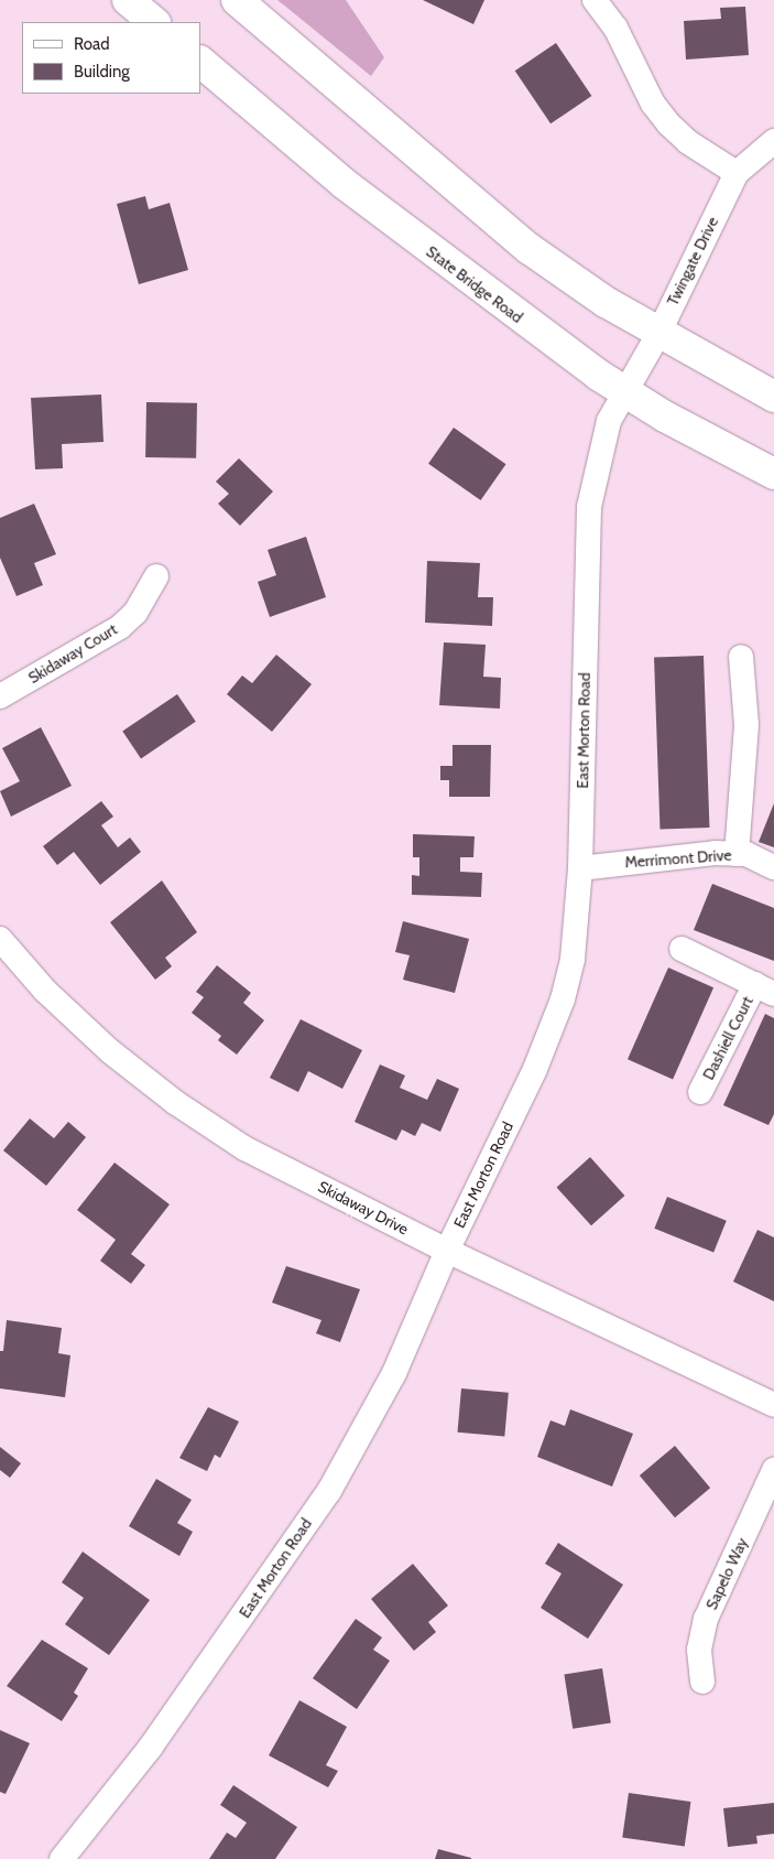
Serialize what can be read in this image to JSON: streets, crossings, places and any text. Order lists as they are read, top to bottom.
{
  "streets": {
    "highway": ["State Bridge Road"],
    "street": [
      "Twingate Drive",
      "Skidaway Court",
      "East Morton Road",
      "Merrimont Drive",
      "Dashiell Court",
      "Skidaway Drive",
      "Sapelo Way"
    ]
  },
  "crossings": [
    ["Twingate Drive", "State Bridge Road"],
    ["Twingate Drive", "East Morton Road"],
    ["State Bridge Road", "East Morton Road"],
    ["East Morton Road", "Merrimont Drive"],
    ["East Morton Road", "Skidaway Drive"]
  ],
  "legend": ["Road", "Building"]
}
